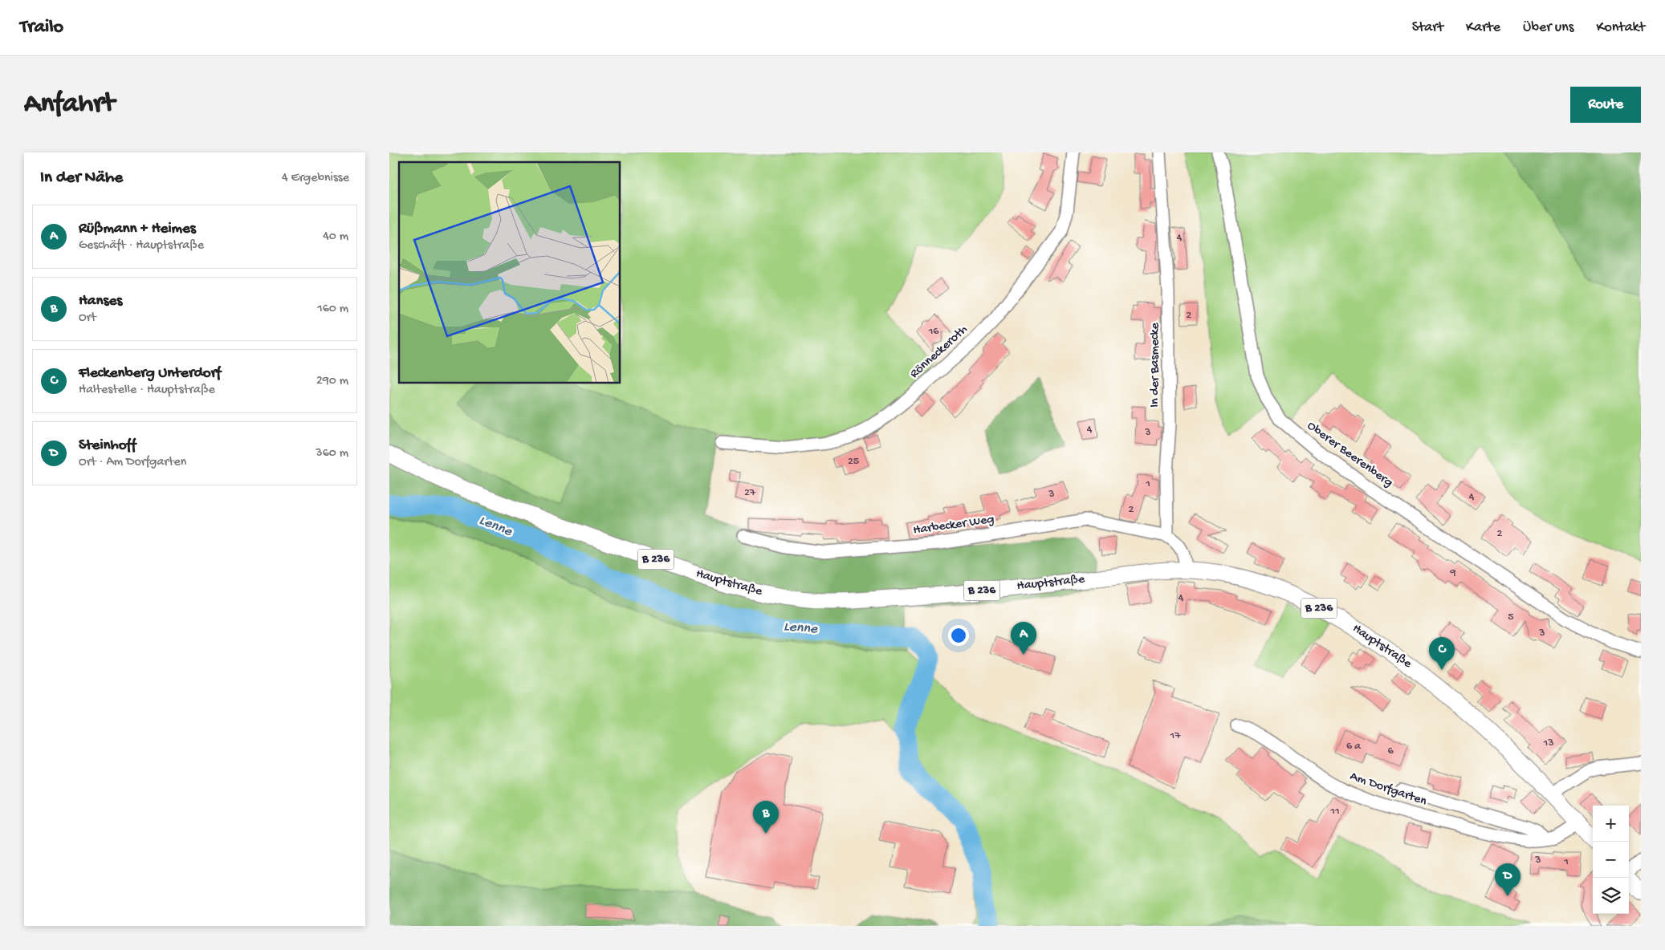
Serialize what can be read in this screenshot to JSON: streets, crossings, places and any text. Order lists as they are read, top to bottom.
{
  "streets": {
    "main road": ["B 236", "Hauptstraße"],
    "street": [
      "Rönneckeroth",
      "In der Basmecke",
      "Oberer Beerenberg",
      "Harbecker Weg",
      "Am Dorfgarten"
    ]
  },
  "crossings": [
    ["In der Basmecke", "Harbecker Weg"],
    ["Hauptstraße", "Am Dorfgarten"]
  ],
  "water": ["Lenne"],
  "house_numbers": [
    "4",
    "2",
    "16",
    "4",
    "3",
    "25",
    "1",
    "27",
    "3",
    "4",
    "2",
    "2",
    "9",
    "4",
    "5",
    "3",
    "17",
    "13",
    "6 a",
    "6",
    "11",
    "3",
    "1"
  ],
  "page": {
    "header": "Trailo",
    "nav": [
      "Start",
      "Karte",
      "Über uns",
      "Kontakt"
    ],
    "buttons": "Route",
    "title": "Anfahrt",
    "heading": ["In der Nähe", "4 Ergebnisse"],
    "list": [
      {
        "mark": "A",
        "name": "Rüßmann + Heimes",
        "note": "Geschäft · Hauptstraße",
        "value": "40 m"
      },
      {
        "mark": "B",
        "name": "Hanses",
        "note": "Ort",
        "value": "160 m"
      },
      {
        "mark": "C",
        "name": "Fleckenberg Unterdorf",
        "note": "Haltestelle · Hauptstraße",
        "value": "290 m"
      },
      {
        "mark": "D",
        "name": "Steinhoff",
        "note": "Ort · Am Dorfgarten",
        "value": "360 m"
      }
    ],
    "pins": [
      "A",
      "C",
      "B",
      "D"
    ],
    "map_buttons": ["+", "−"]
  }
}
